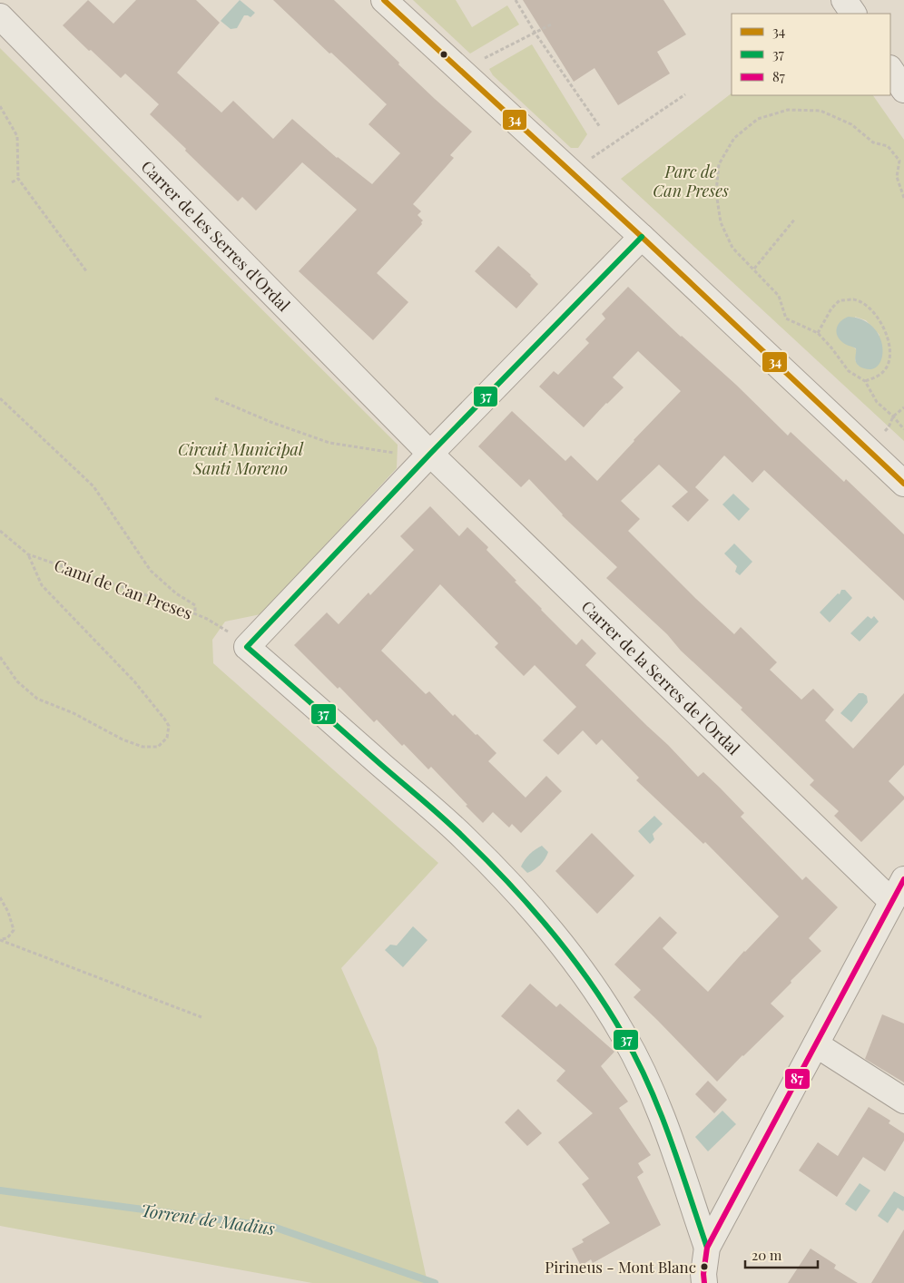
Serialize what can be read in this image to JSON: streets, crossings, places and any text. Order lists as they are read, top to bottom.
{
  "streets": {
    "street": ["Carrer de les Serres d'Ordal", "Carrer de la Serres de l'Ordal"],
    "path": ["Camí de Can Preses"]
  },
  "crossings": [
    ["Carrer de les Serres d'Ordal", "Carrer de la Serres de l'Ordal"]
  ],
  "water": ["Torrent de Madius"],
  "parks": ["Parc de Can Preses", "Circuit Municipal Santi Moreno"],
  "places": ["Pirineus - Mont Blanc"],
  "lines": ["transit line 34", "transit line 37", "transit line 87"],
  "legend": ["34", "37", "87"],
  "scale_bar": "20 m"
}
